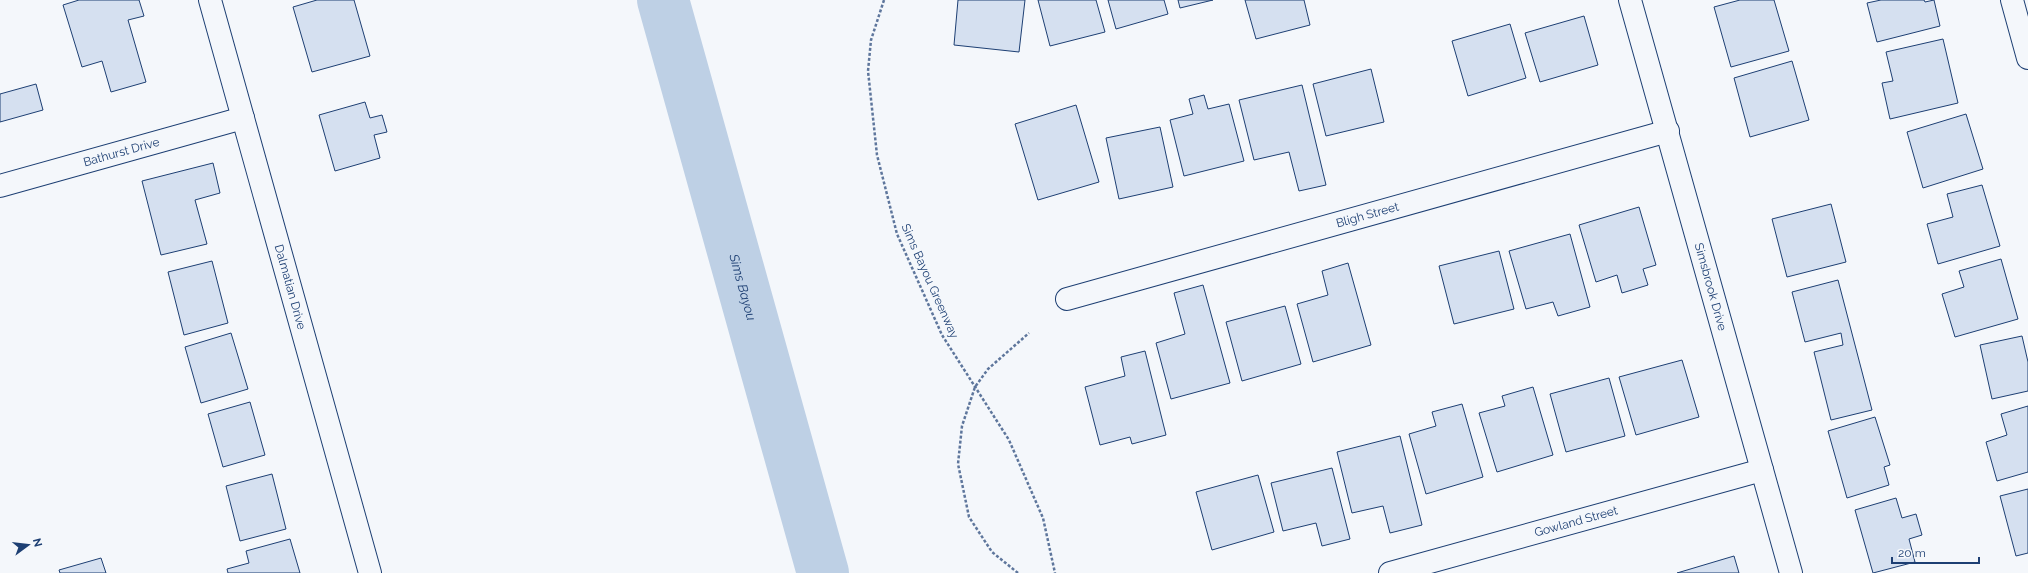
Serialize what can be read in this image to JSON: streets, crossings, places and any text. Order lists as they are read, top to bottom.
{
  "streets": {
    "street": [
      "Bathurst Drive",
      "Bligh Street",
      "Dalmatian Drive",
      "Simsbrook Drive",
      "Gowland Street"
    ],
    "path": ["Sims Bayou Greenway"]
  },
  "crossings": [
    ["Bathurst Drive", "Dalmatian Drive"],
    ["Bligh Street", "Simsbrook Drive"],
    ["Simsbrook Drive", "Gowland Street"]
  ],
  "water": ["Sims Bayou"],
  "scale_bar": "20 m",
  "north": "right"
}
